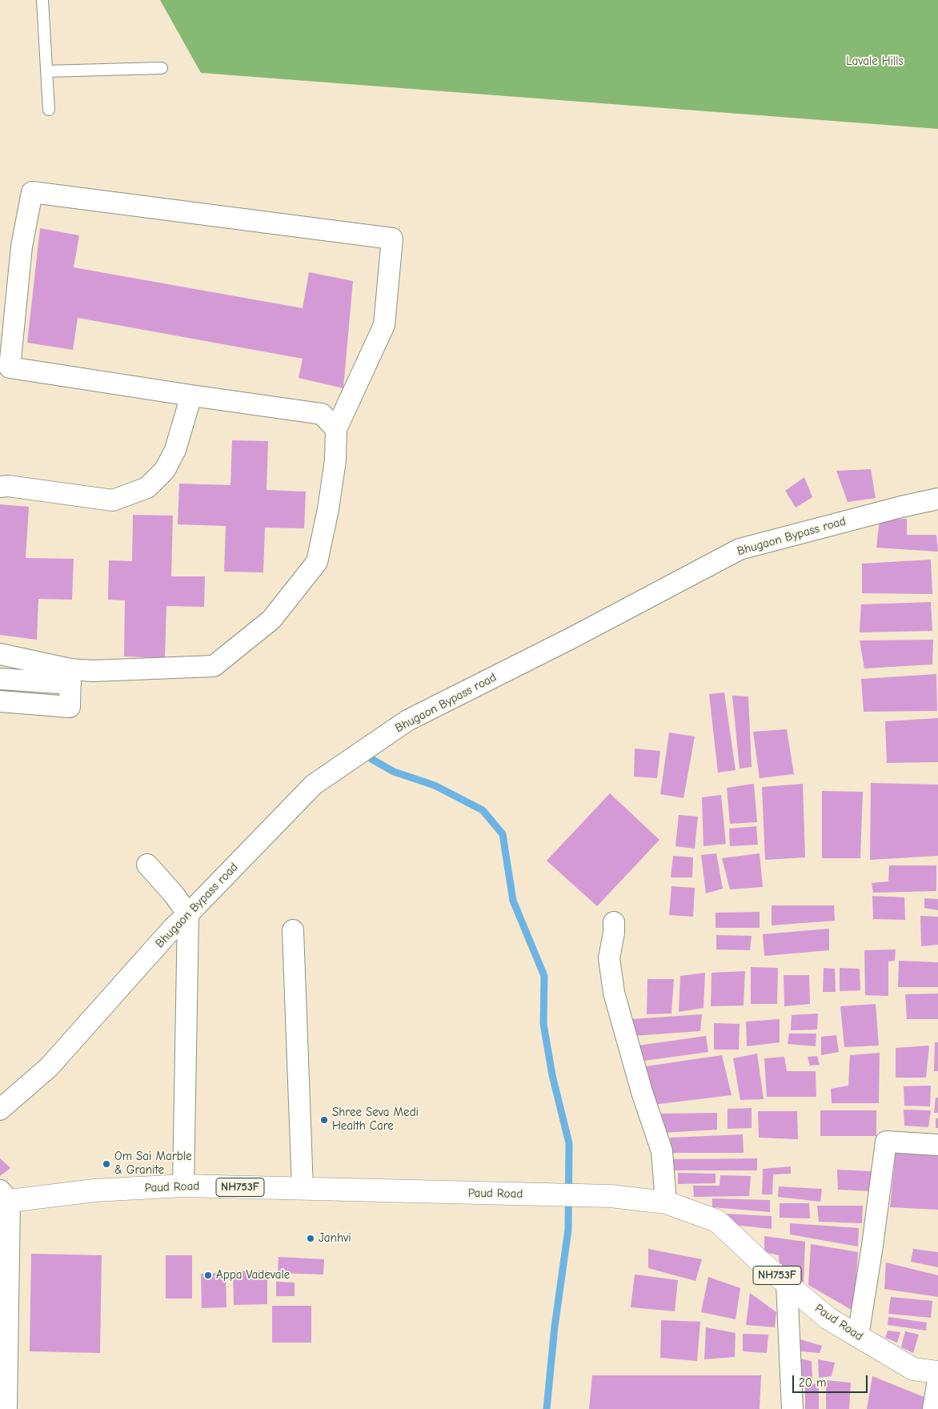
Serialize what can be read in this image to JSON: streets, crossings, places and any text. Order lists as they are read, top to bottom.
{
  "streets": {
    "main road": ["Paud Road", "NH753F"],
    "street": ["Bhugaon Bypass road"]
  },
  "parks": ["Lavale Hills"],
  "places": [
    "Shree Seva Medi Health Care",
    "Om Sai Marble & Granite",
    "Janhvi",
    "Appa Vadevale"
  ],
  "scale_bar": "20 m"
}
